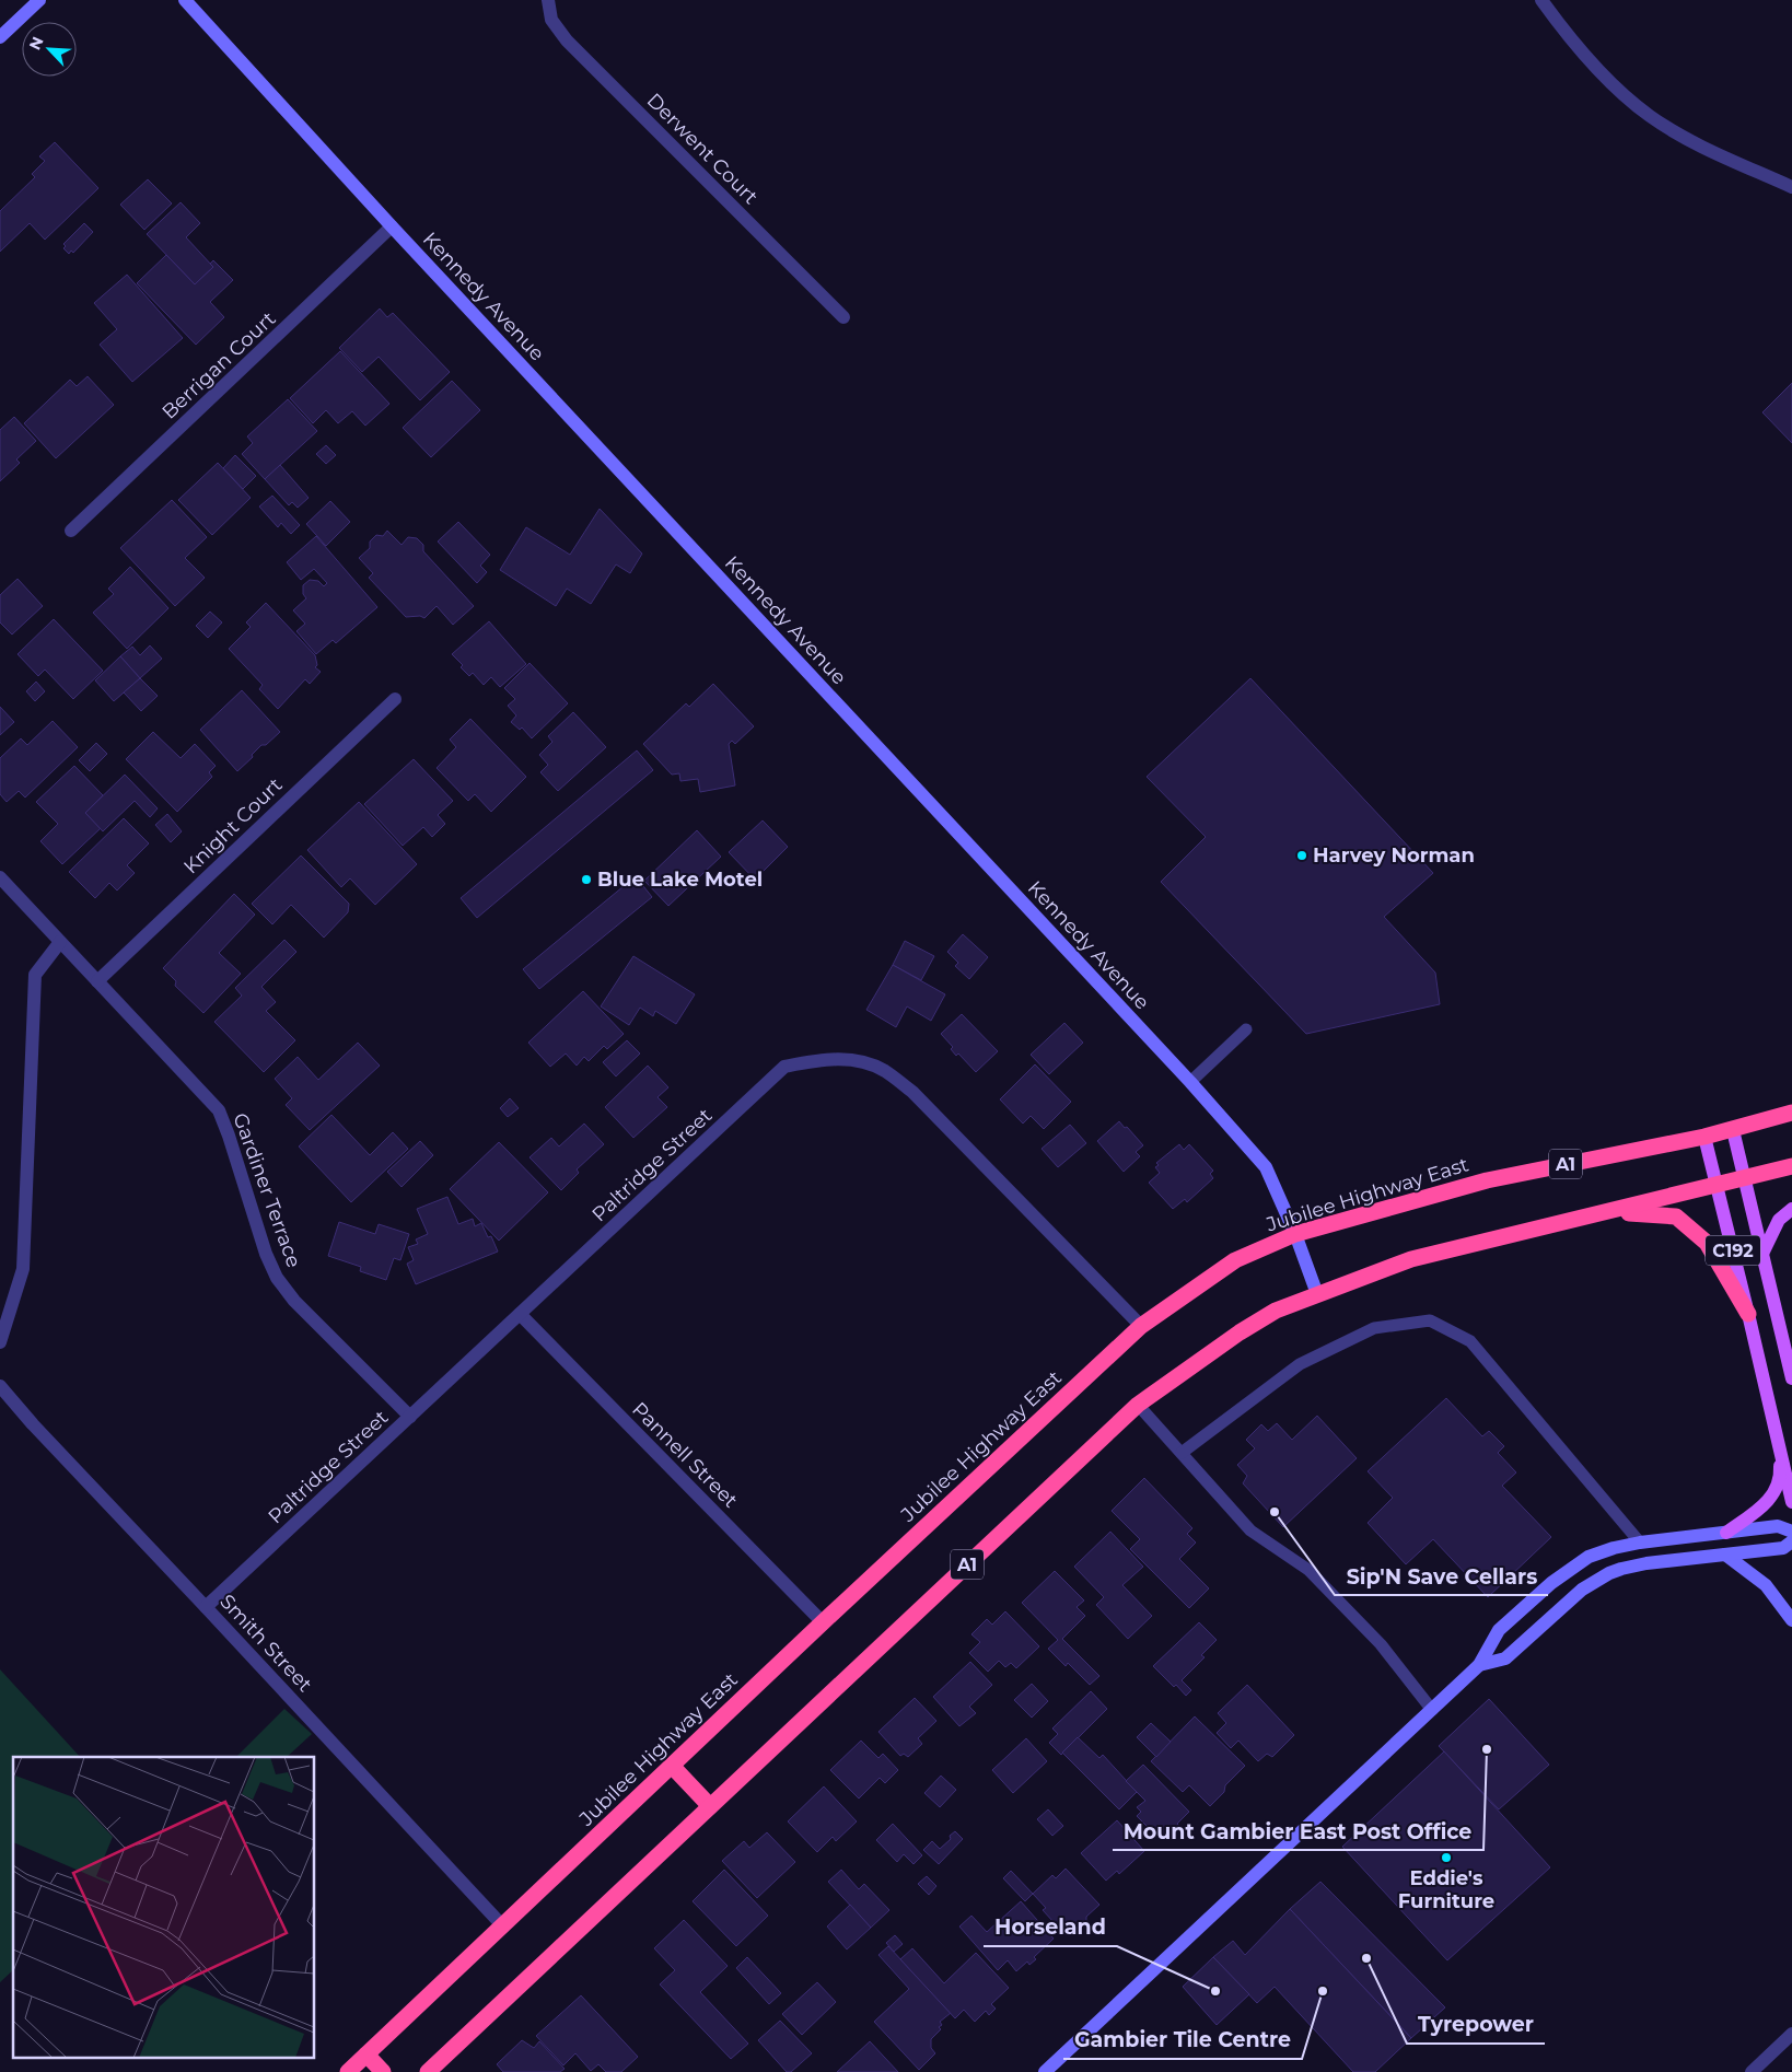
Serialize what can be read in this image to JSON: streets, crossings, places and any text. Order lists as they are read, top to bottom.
{
  "streets": {
    "highway": ["A1", "Jubilee Highway East"],
    "main road": ["C192"],
    "street": [
      "Derwent Court",
      "Kennedy Avenue",
      "Berrigan Court",
      "Knight Court",
      "Paltridge Street",
      "Gardiner Terrace",
      "Pannell Street",
      "Smith Street"
    ]
  },
  "crossings": [
    ["Kennedy Avenue", "Berrigan Court"],
    ["Kennedy Avenue", "A1"],
    ["Kennedy Avenue", "Jubilee Highway East"],
    ["Knight Court", "Gardiner Terrace"],
    ["A1", "C192"],
    ["Paltridge Street", "Gardiner Terrace"],
    ["Paltridge Street", "Jubilee Highway East"],
    ["Paltridge Street", "Pannell Street"],
    ["Paltridge Street", "Smith Street"],
    ["Jubilee Highway East", "C192"],
    ["Jubilee Highway East", "Pannell Street"],
    ["Jubilee Highway East", "Smith Street"]
  ],
  "places": [
    "Harvey Norman",
    "Blue Lake Motel",
    "Sip'N Save Cellars",
    "Mount Gambier East Post Office",
    "Eddie's Furniture",
    "Tyrepower",
    "Horseland",
    "Gambier Tile Centre"
  ],
  "north": "top left"
}
